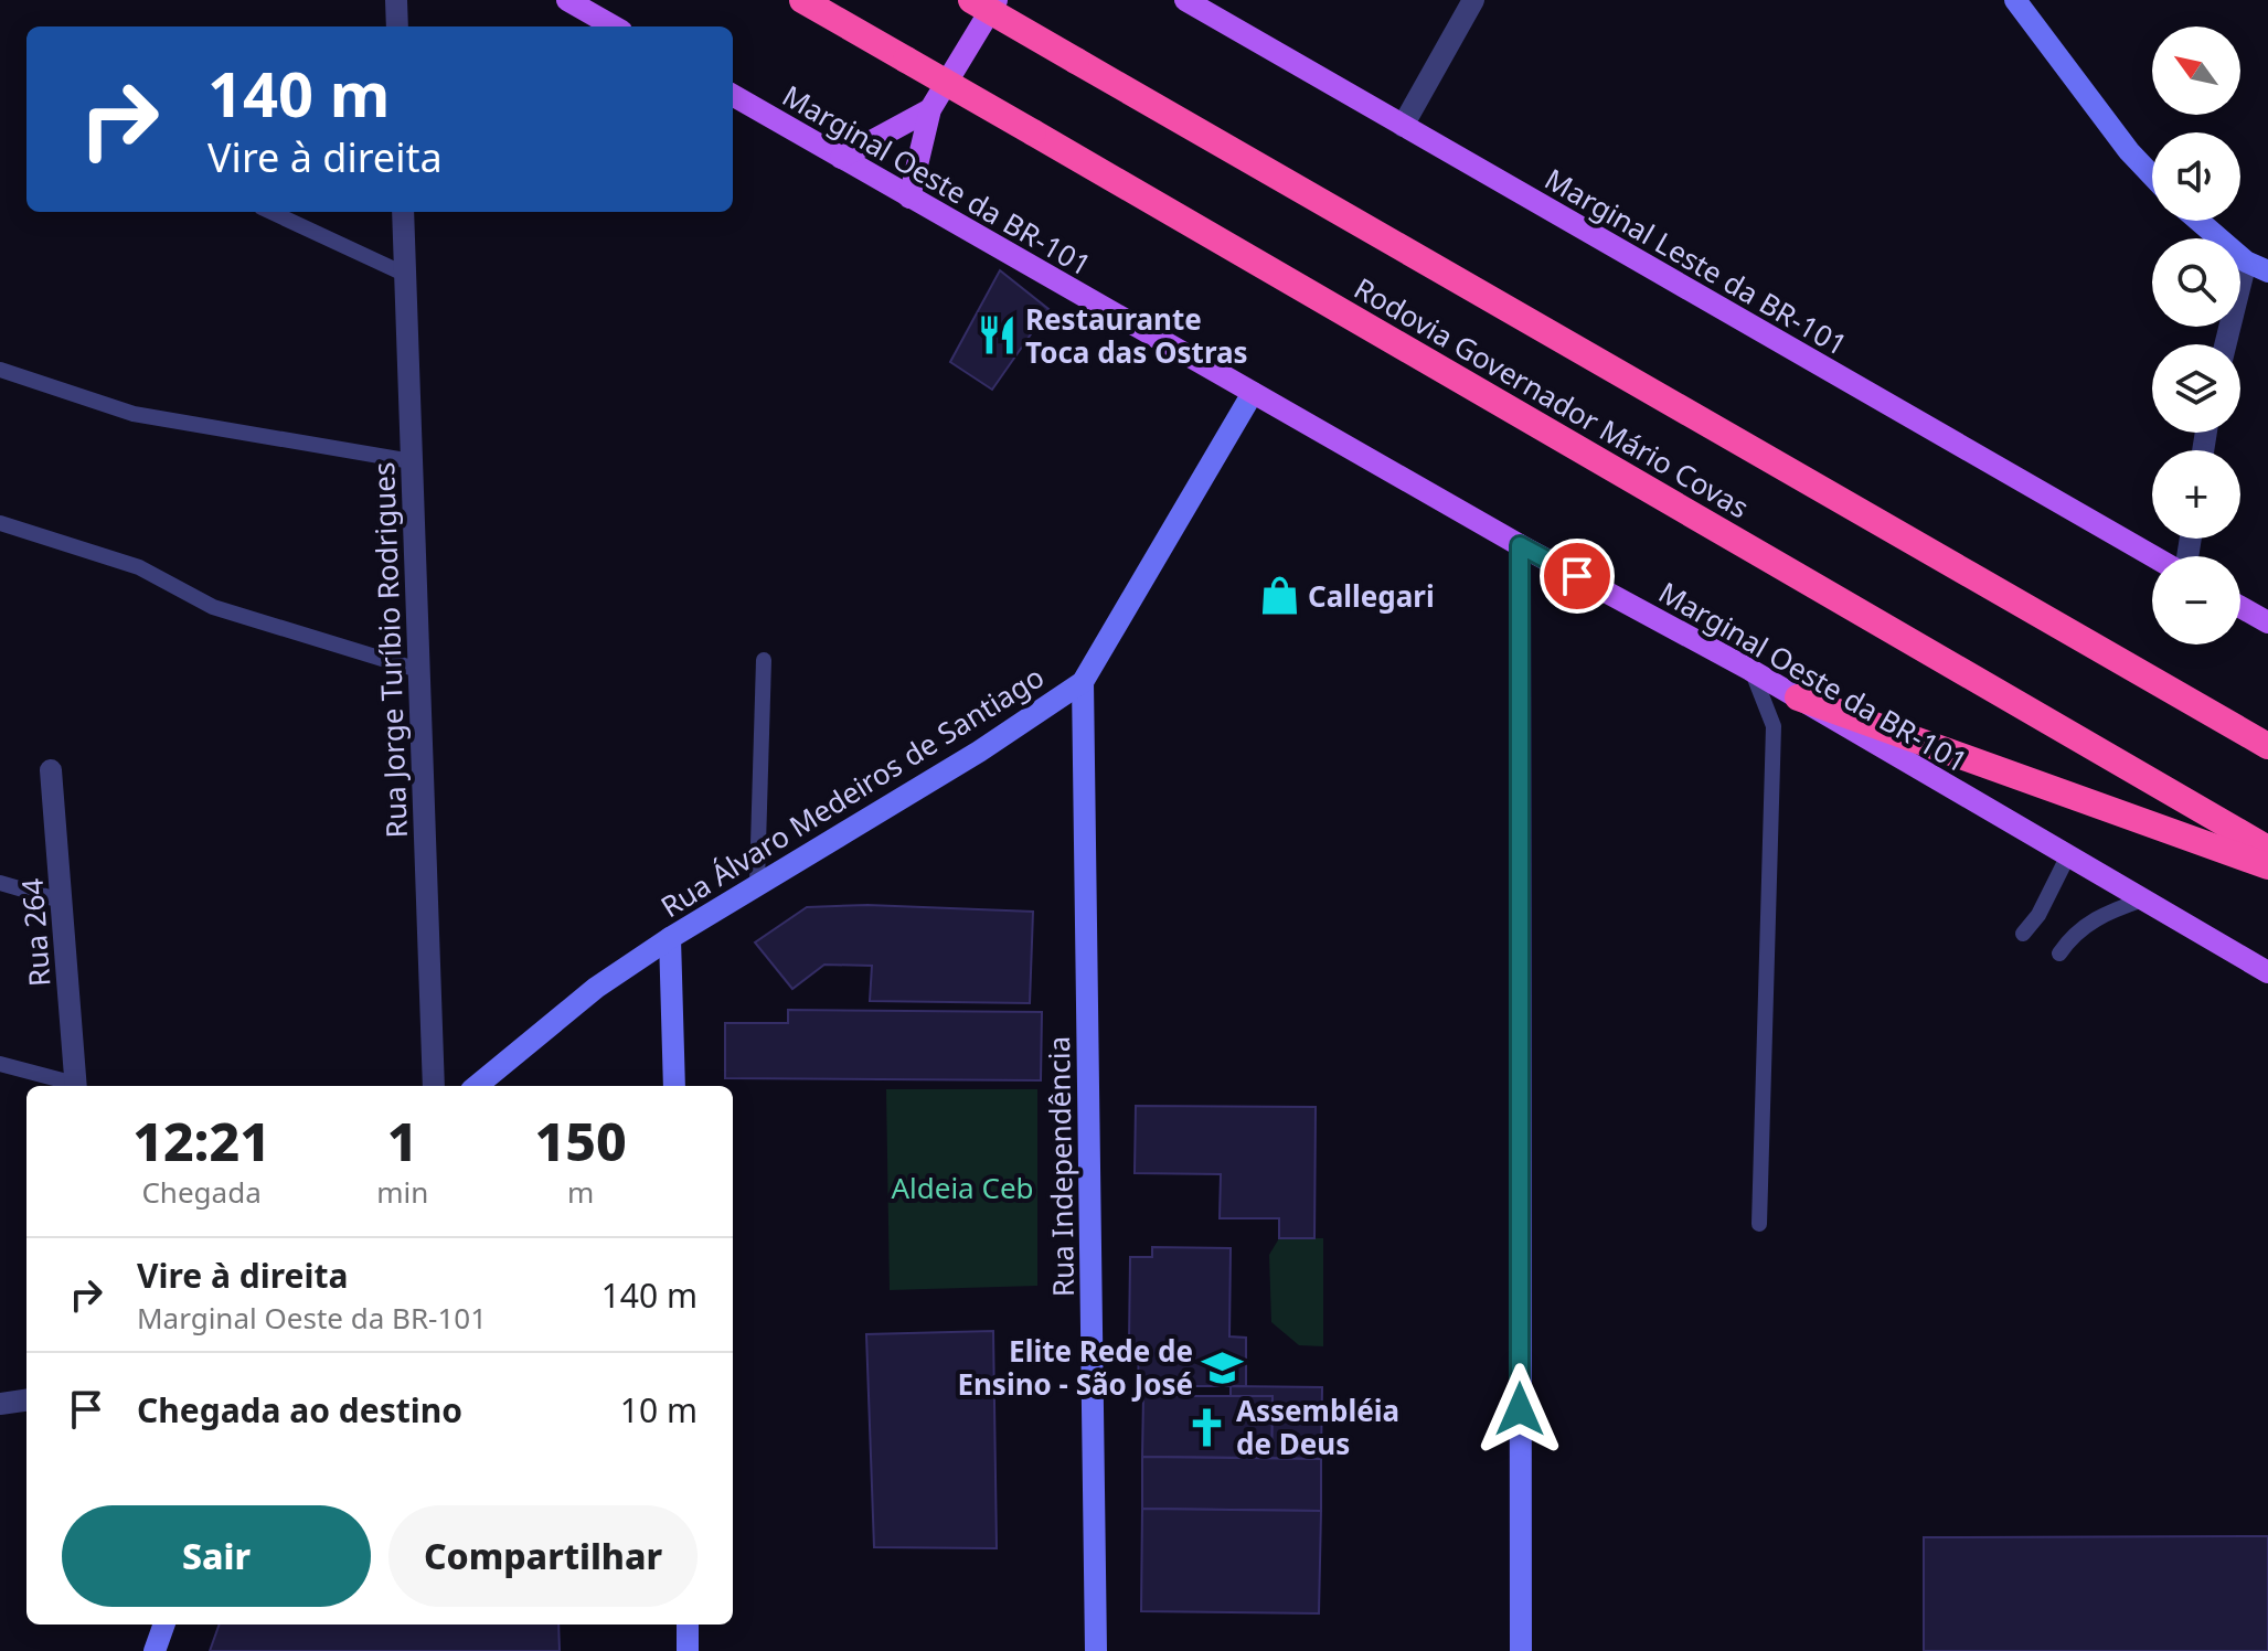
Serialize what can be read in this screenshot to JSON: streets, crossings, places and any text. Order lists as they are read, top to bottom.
{
  "streets": {
    "highway": ["Rodovia Governador Mário Covas"],
    "main road": [
      "Marginal Oeste da BR-101",
      "Marginal Leste da BR-101",
      "Rua Álvaro Medeiros de Santiago",
      "Rua Independência"
    ],
    "street": ["Rua Jorge Turíbio Rodrigues", "Rua 264"]
  },
  "crossings": [
    ["Marginal Oeste da BR-101", "Rua Álvaro Medeiros de Santiago"],
    ["Rua Álvaro Medeiros de Santiago", "Rua Independência"]
  ],
  "parks": ["Aldeia Ceb"],
  "places": {
    "restaurant": ["Restaurante Toca das Ostras"],
    "shop": ["Callegari"],
    "school or university": ["Elite Rede de Ensino - São José"],
    "church": ["Assembléia de Deus"]
  },
  "north": "top left",
  "page": {
    "map_buttons": ["+", "−"],
    "turn": ["140 m", "Vire à direita"],
    "eta": [
      "12:21",
      "Chegada",
      "1",
      "min",
      "150",
      "m"
    ],
    "list": [
      {
        "name": "Vire à direita",
        "note": "Marginal Oeste da BR-101",
        "value": "140 m"
      },
      {
        "name": "Chegada ao destino",
        "value": "10 m"
      }
    ],
    "buttons": ["Sair", "Compartilhar"]
  }
}
